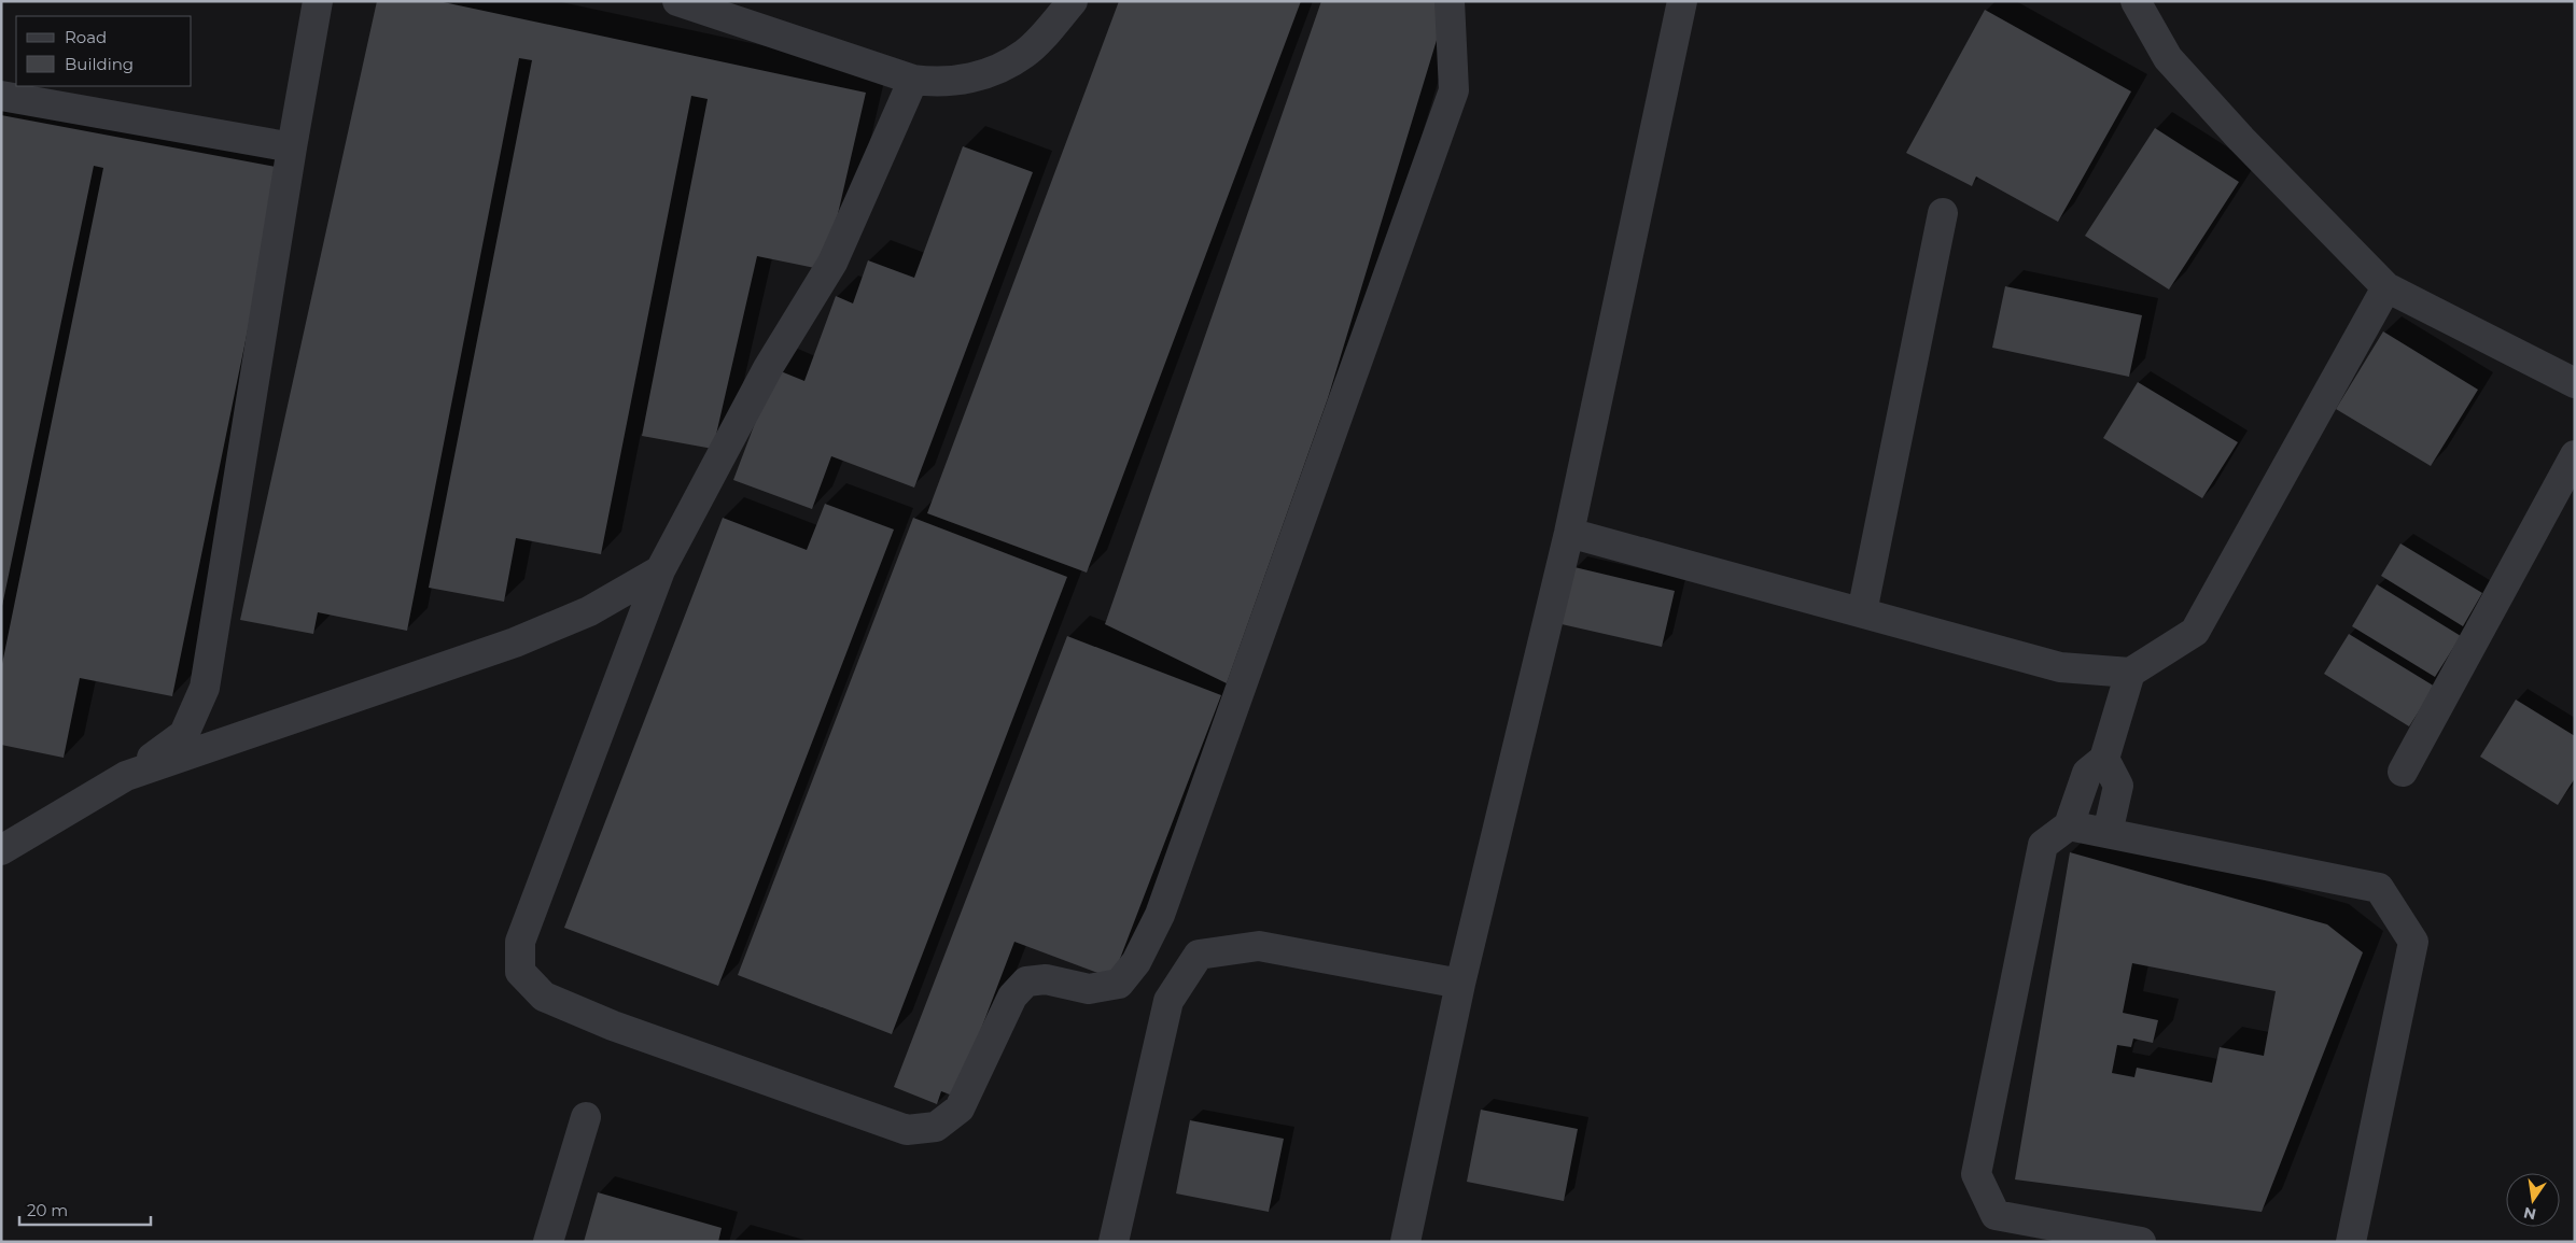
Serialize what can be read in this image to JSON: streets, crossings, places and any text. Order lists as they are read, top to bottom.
{
  "legend": ["Road", "Building"],
  "scale_bar": "20 m",
  "north": "bottom"
}
